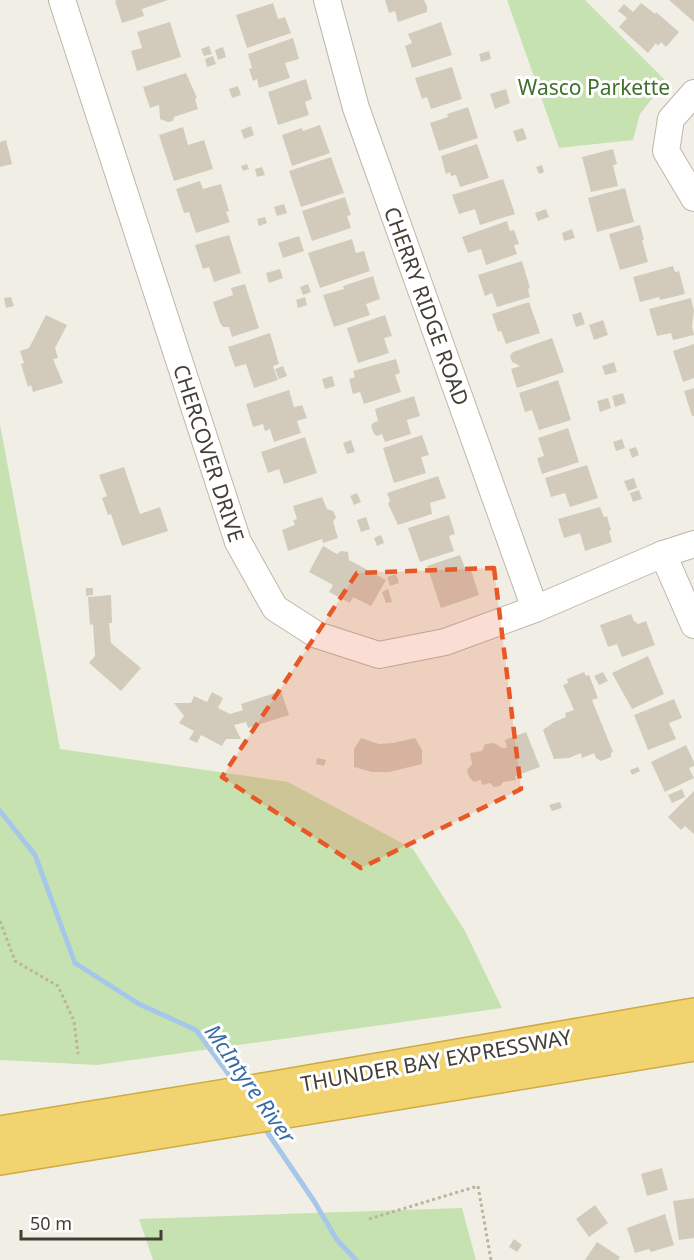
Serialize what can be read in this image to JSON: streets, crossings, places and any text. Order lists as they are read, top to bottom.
{
  "streets": {
    "highway": ["THUNDER BAY EXPRESSWAY"],
    "street": ["CHERRY RIDGE ROAD", "CHERCOVER DRIVE"]
  },
  "crossings": [
    ["CHERRY RIDGE ROAD", "CHERCOVER DRIVE"]
  ],
  "water": ["McIntyre River"],
  "parks": ["Wasco Parkette"],
  "scale_bar": "50 m"
}
